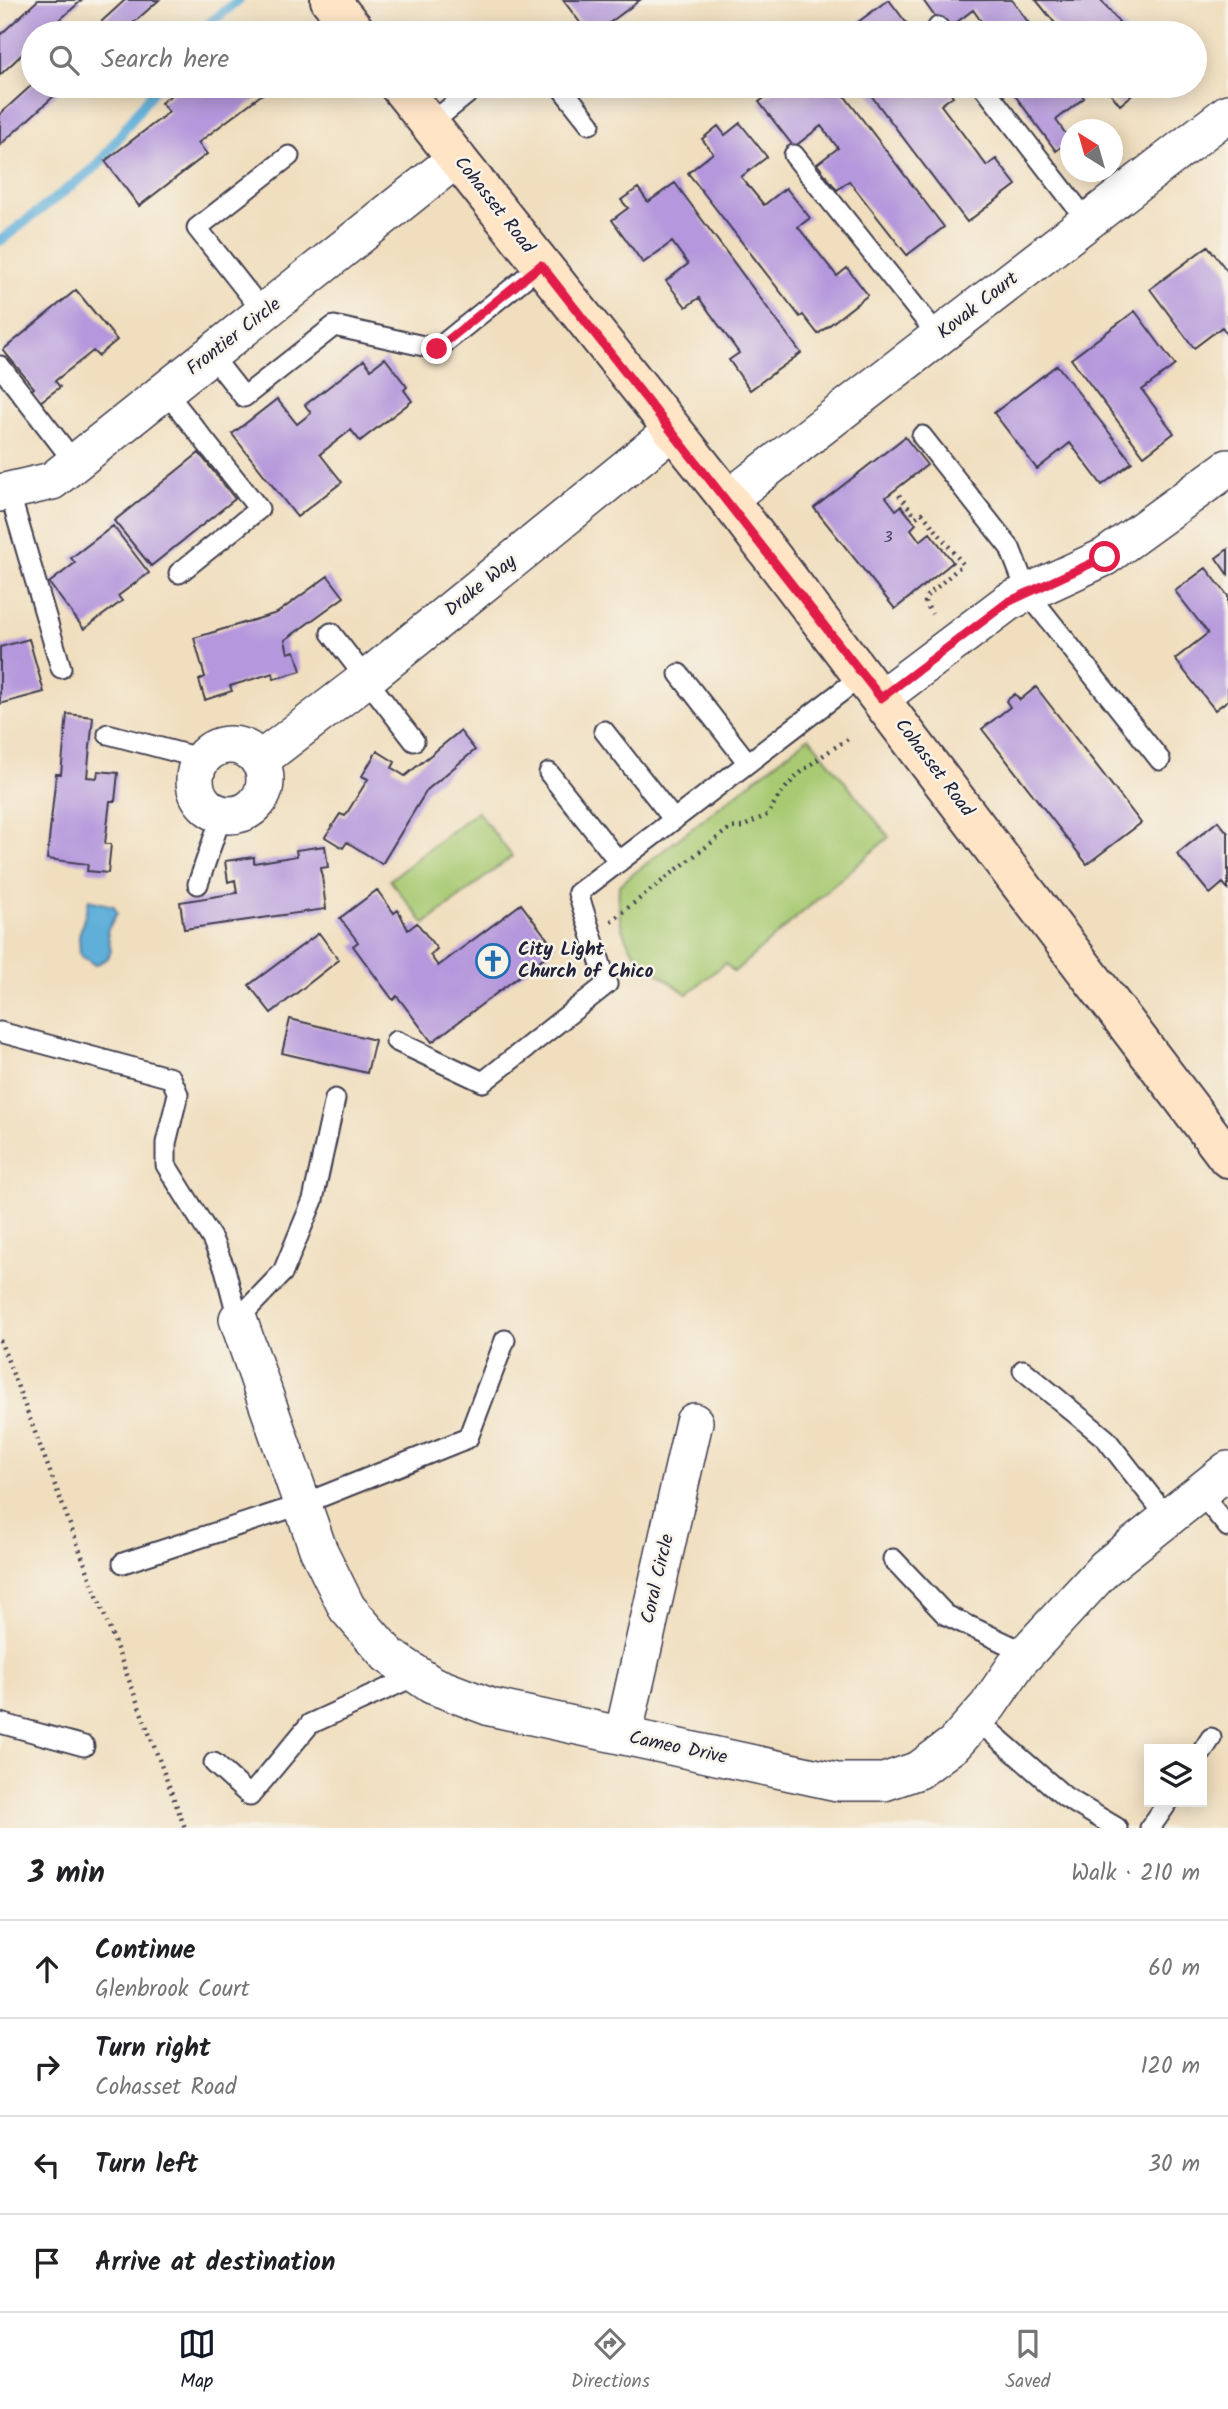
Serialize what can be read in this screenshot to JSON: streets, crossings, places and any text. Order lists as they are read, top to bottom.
{
  "streets": {
    "street": [
      "Cohasset Road",
      "Kovak Court",
      "Frontier Circle",
      "Drake Way",
      "Coral Circle",
      "Cameo Drive"
    ]
  },
  "crossings": [
    ["Cohasset Road", "Kovak Court"],
    ["Cohasset Road", "Frontier Circle"],
    ["Cohasset Road", "Drake Way"],
    ["Coral Circle", "Cameo Drive"]
  ],
  "places": {
    "church": ["City Light Church of Chico"]
  },
  "house_numbers": ["3"],
  "north": "top left",
  "page": {
    "search": "Search here",
    "heading": ["3 min", "Walk · 210 m"],
    "list": [
      ["Continue", "Glenbrook Court", "60 m"],
      ["Turn right", "Cohasset Road", "120 m"],
      ["Turn left", "30 m"],
      "Arrive at destination"
    ],
    "nav": ["Map", "Directions", "Saved"]
  }
}
